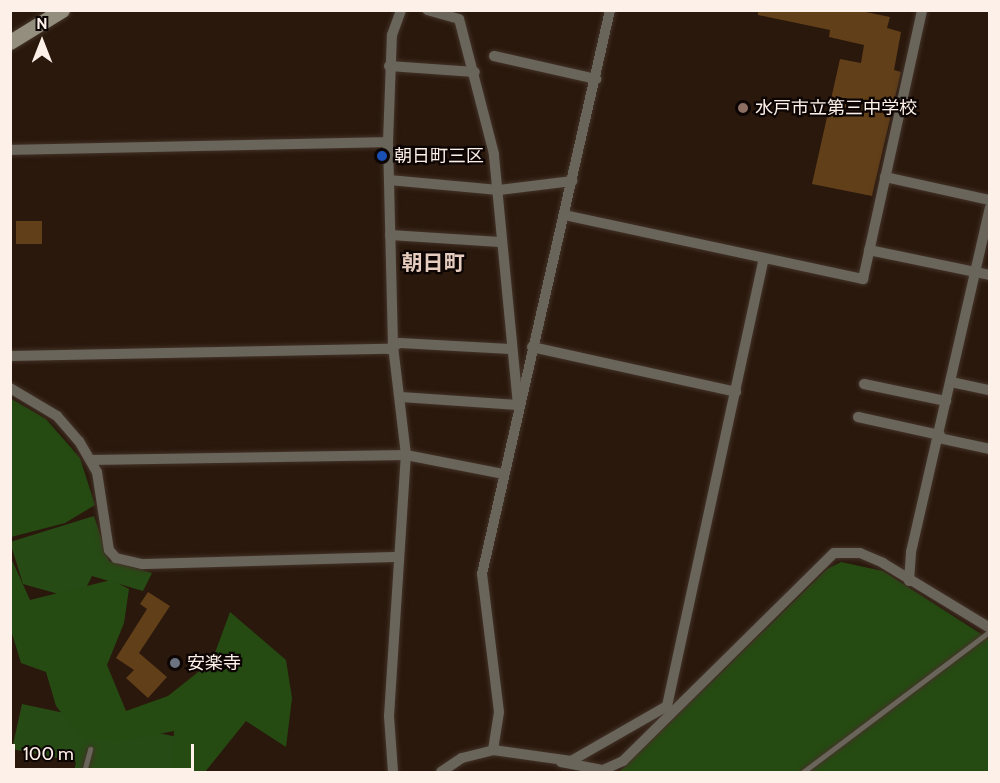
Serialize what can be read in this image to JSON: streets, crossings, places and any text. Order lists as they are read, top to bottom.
{
  "districts": ["朝日町"],
  "places": ["水戸市立第三中学校", "朝日町三区", "安楽寺"],
  "scale_bar": "100 m",
  "north": "top"
}
